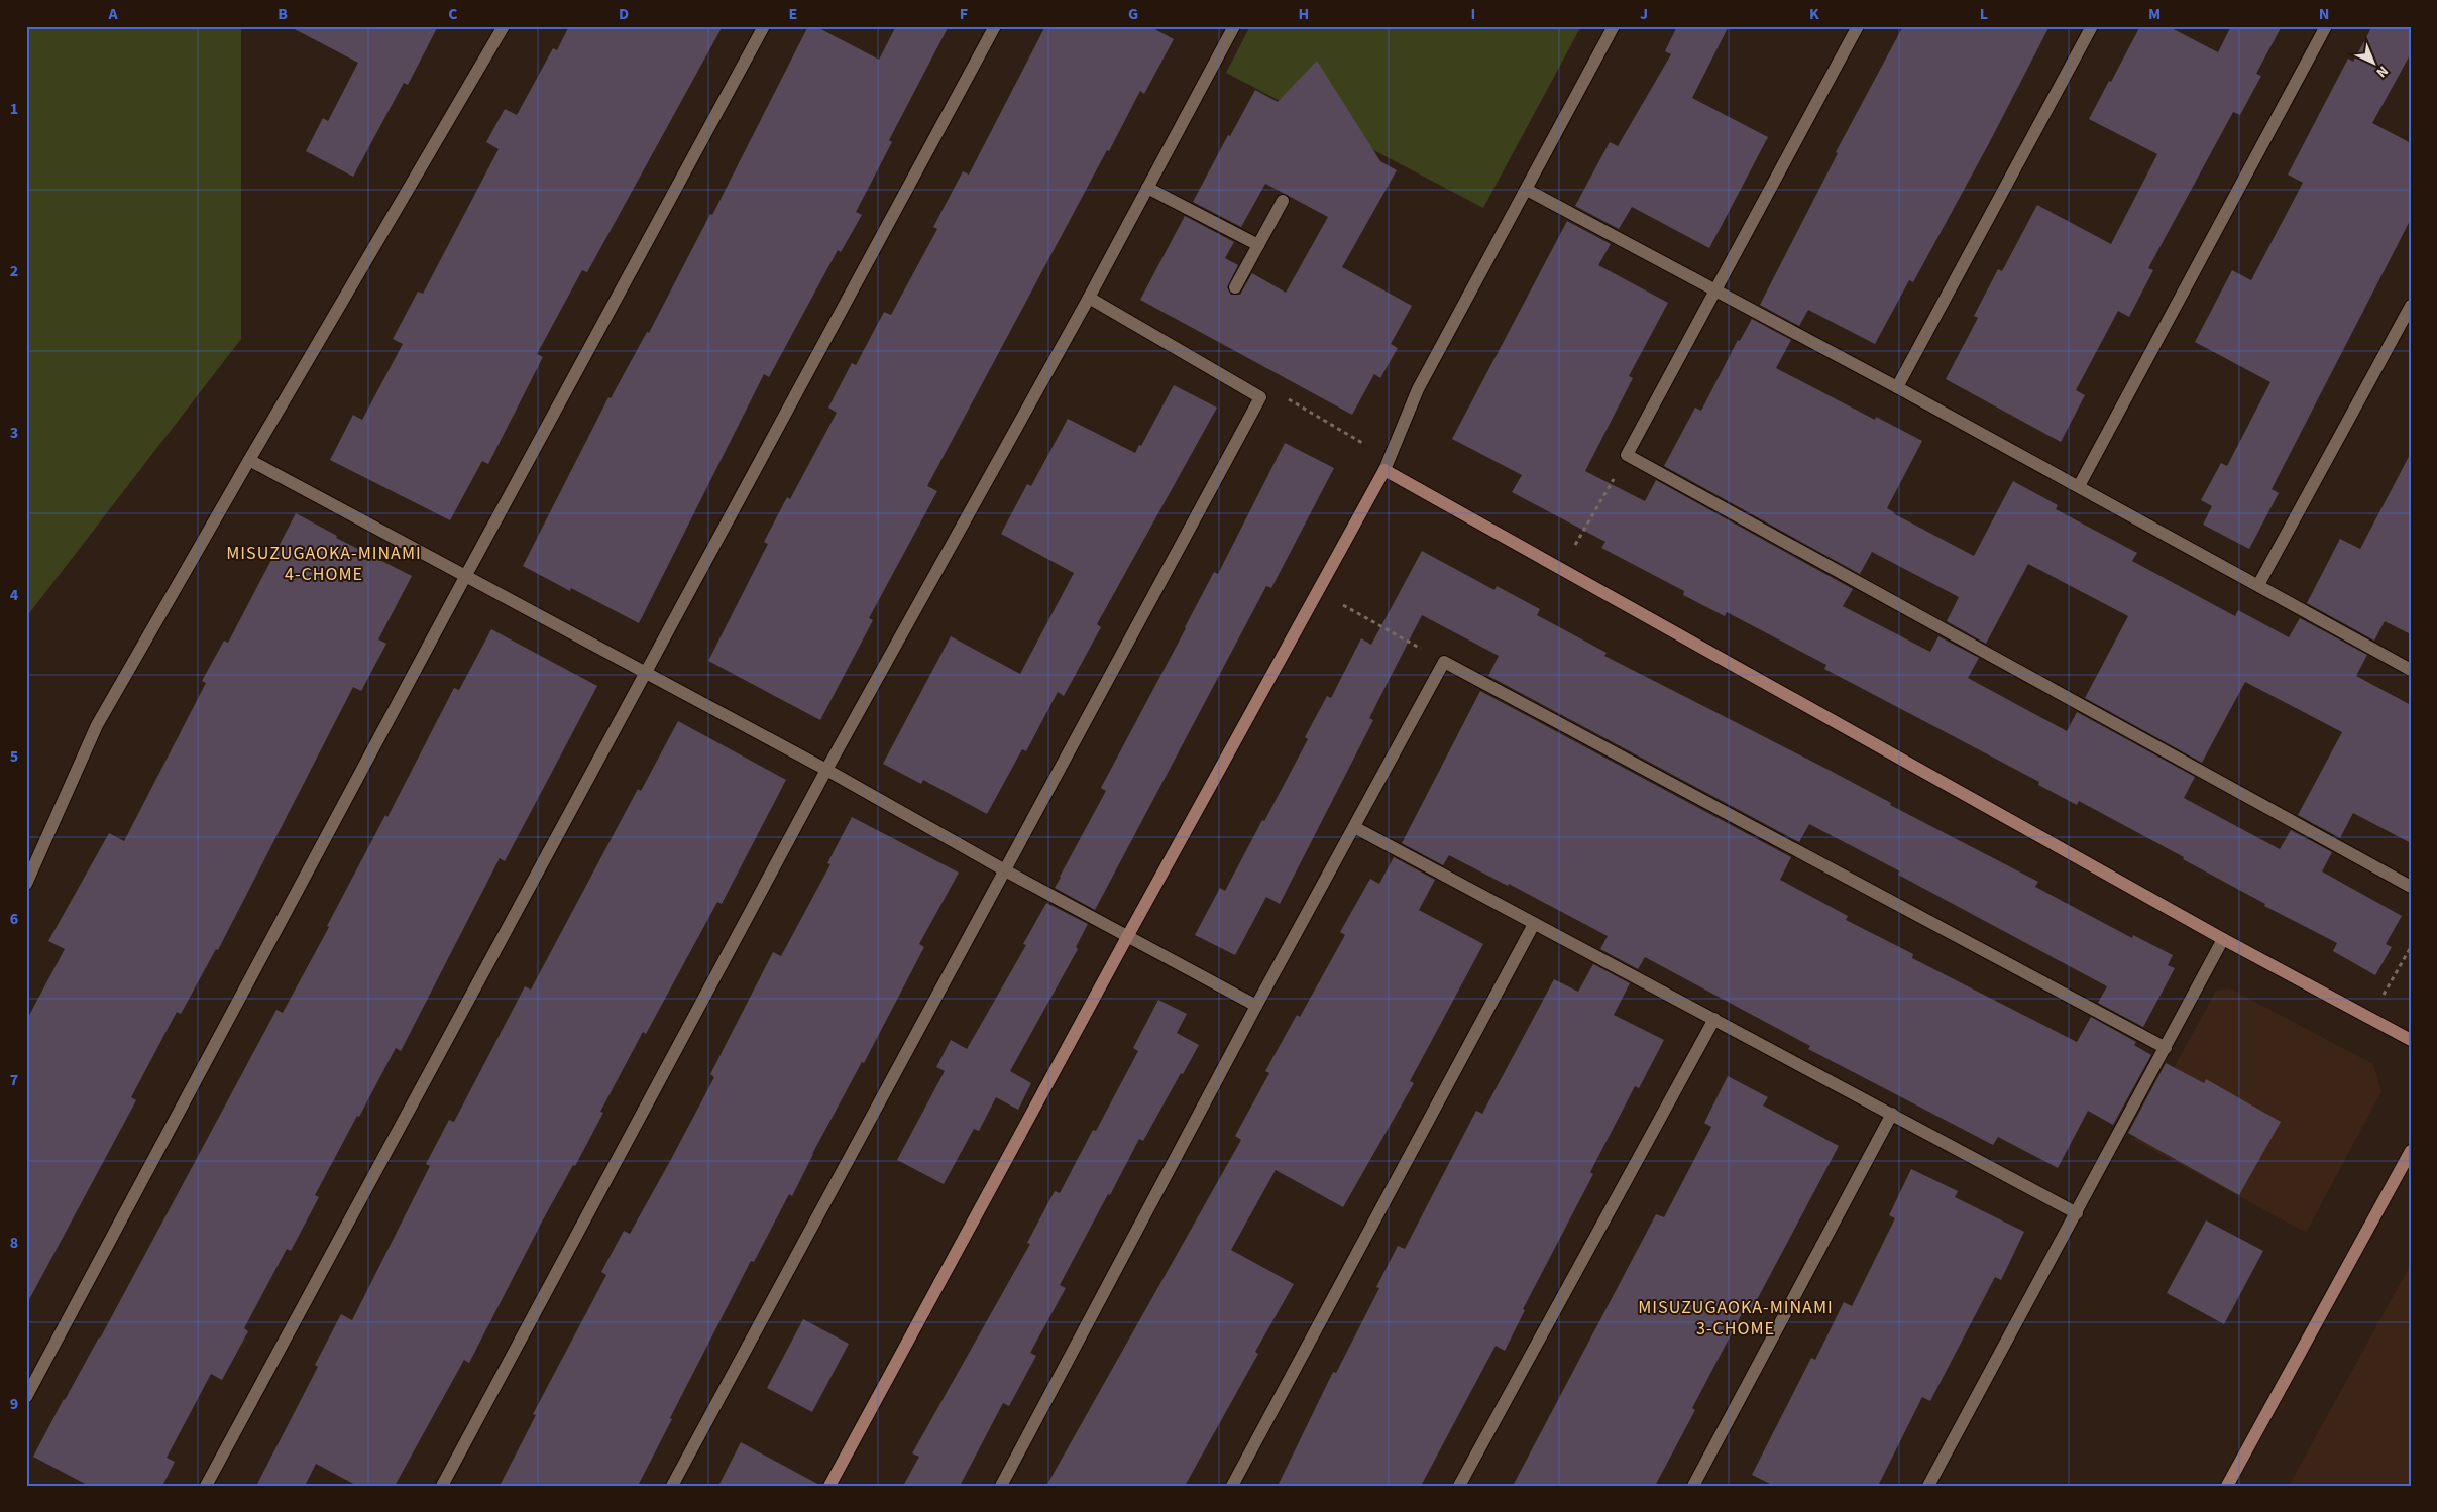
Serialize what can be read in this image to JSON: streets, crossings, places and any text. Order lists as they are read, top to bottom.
{
  "districts": ["MISUZUGAOKA-MINAMI 4-CHOME", "MISUZUGAOKA-MINAMI 3-CHOME"],
  "north": "bottom right",
  "grid": {
    "columns": [
      "A",
      "B",
      "C",
      "D",
      "E",
      "F",
      "G",
      "H",
      "I",
      "J",
      "K",
      "L",
      "M",
      "N"
    ],
    "rows": [
      "1",
      "2",
      "3",
      "4",
      "5",
      "6",
      "7",
      "8",
      "9"
    ]
  }
}
